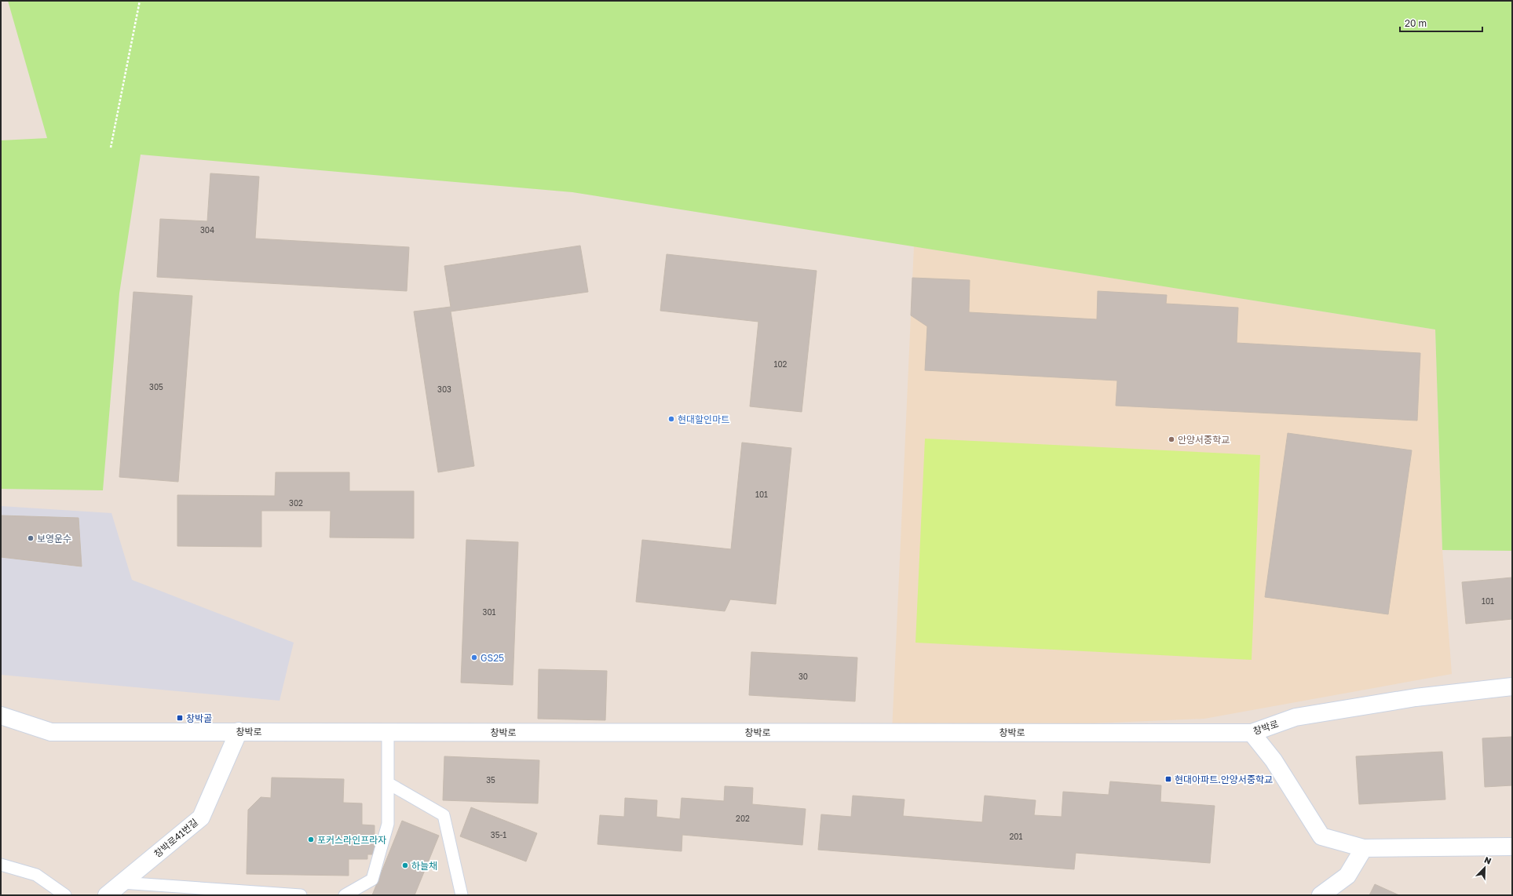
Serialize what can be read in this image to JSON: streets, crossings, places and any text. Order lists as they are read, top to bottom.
{
  "streets": {
    "street": ["창박로", "창박로41번길"]
  },
  "crossings": [
    ["창박로", "창박로41번길"]
  ],
  "places": {
    "other": [
      "현대할인마트",
      "안양서중학교",
      "보영운수",
      "GS25",
      "포커스라인프라자",
      "하늘채"
    ],
    "transit": ["창박골", "현대아파트.안양서중학교"]
  },
  "house_numbers": [
    "304",
    "102",
    "305",
    "303",
    "101",
    "302",
    "101",
    "301",
    "30",
    "35",
    "202",
    "35-1",
    "201"
  ],
  "scale_bar": "20 m",
  "north": "top right"
}
